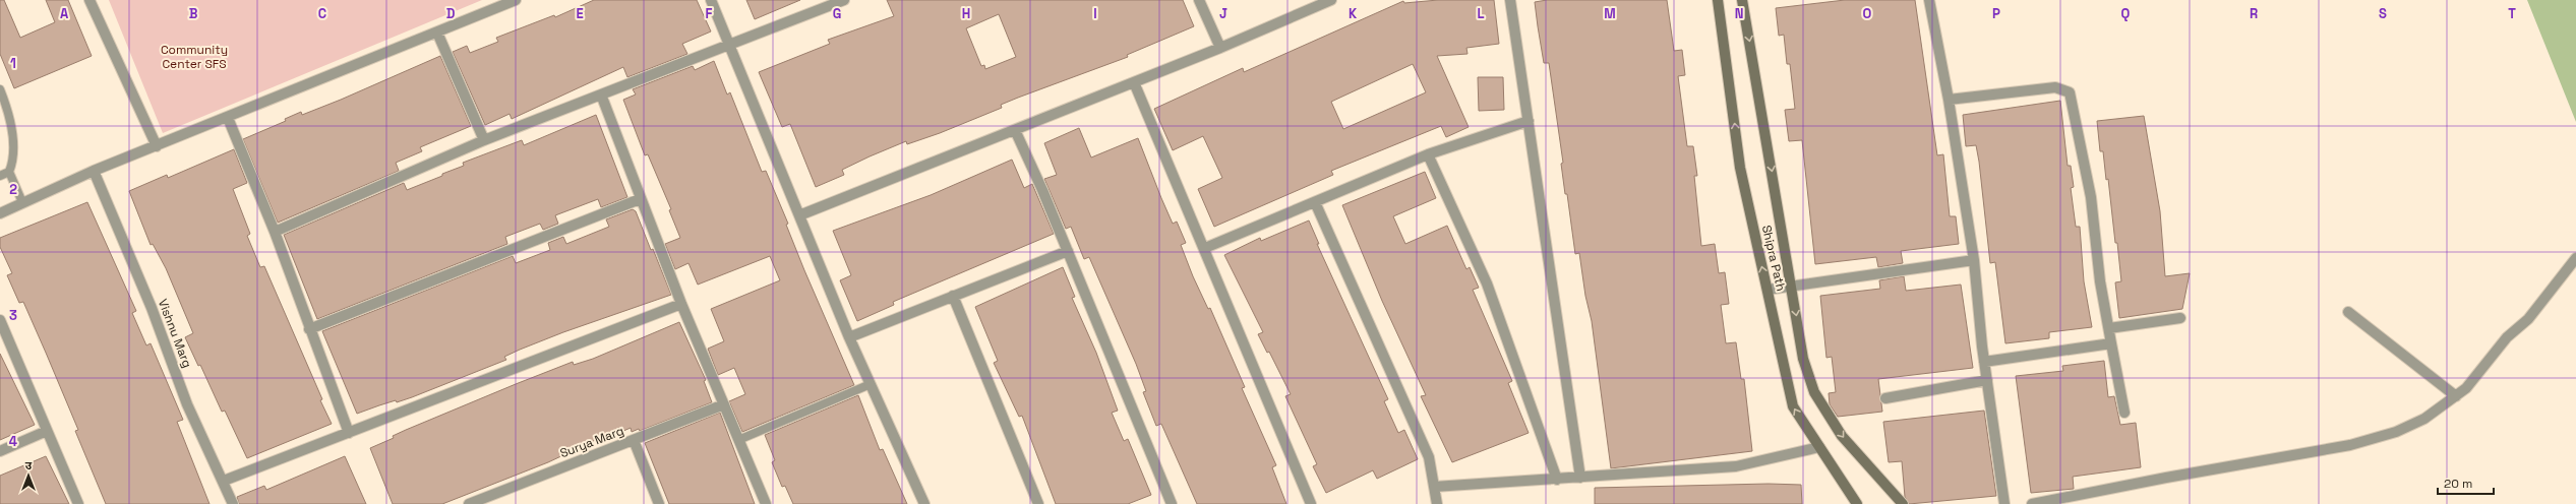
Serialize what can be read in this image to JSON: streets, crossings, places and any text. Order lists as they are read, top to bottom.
{
  "streets": {
    "street": ["Shipra Path", "Vishnu Marg", "Surya Marg"]
  },
  "parks": ["Community Center SFS"],
  "scale_bar": "20 m",
  "north": "top",
  "grid": {
    "columns": [
      "A",
      "B",
      "C",
      "D",
      "E",
      "F",
      "G",
      "H",
      "I",
      "J",
      "K",
      "L",
      "M",
      "N",
      "O",
      "P",
      "Q",
      "R",
      "S",
      "T"
    ],
    "rows": [
      "1",
      "2",
      "3",
      "4"
    ]
  }
}
